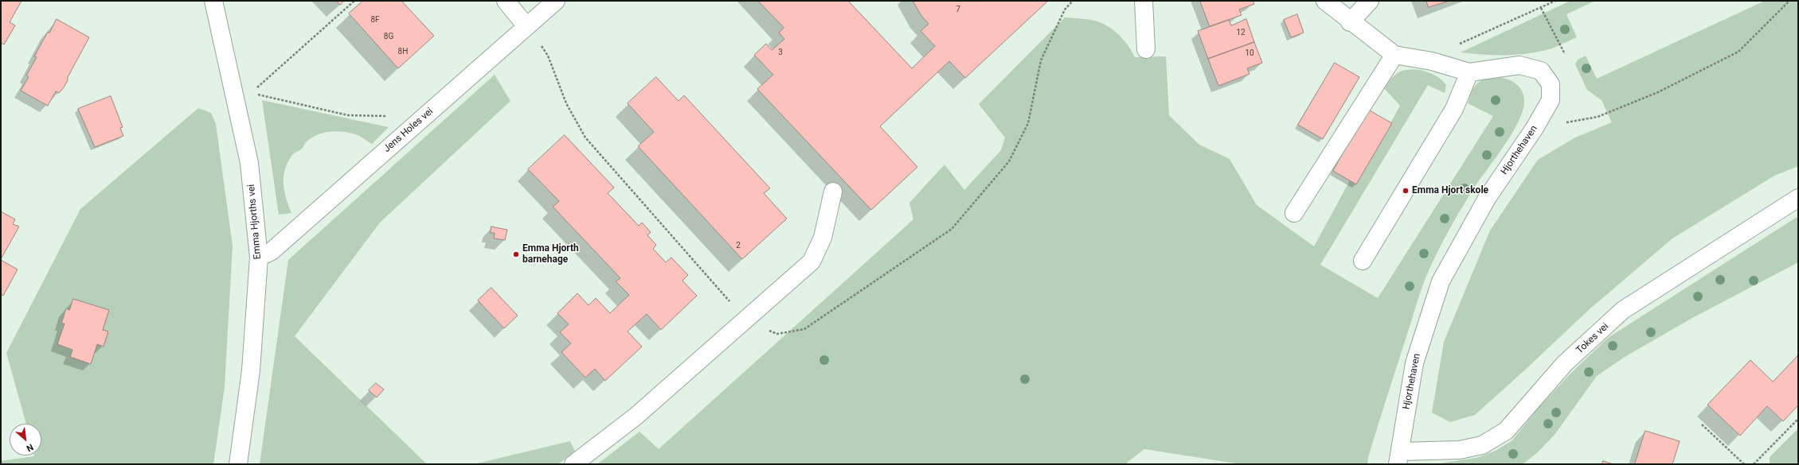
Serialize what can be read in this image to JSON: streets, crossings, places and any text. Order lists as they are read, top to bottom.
{
  "streets": {
    "street": [
      "Jens Holes vei",
      "Hjorthehaven",
      "Emma Hjorths vei",
      "Tokes vei"
    ]
  },
  "crossings": [
    ["Jens Holes vei", "Emma Hjorths vei"],
    ["Hjorthehaven", "Tokes vei"]
  ],
  "places": ["Emma Hjort skole", "Emma Hjorth barnehage"],
  "house_numbers": [
    "7",
    "8F",
    "12",
    "8G",
    "8H",
    "3",
    "10",
    "2"
  ],
  "north": "bottom right"
}
